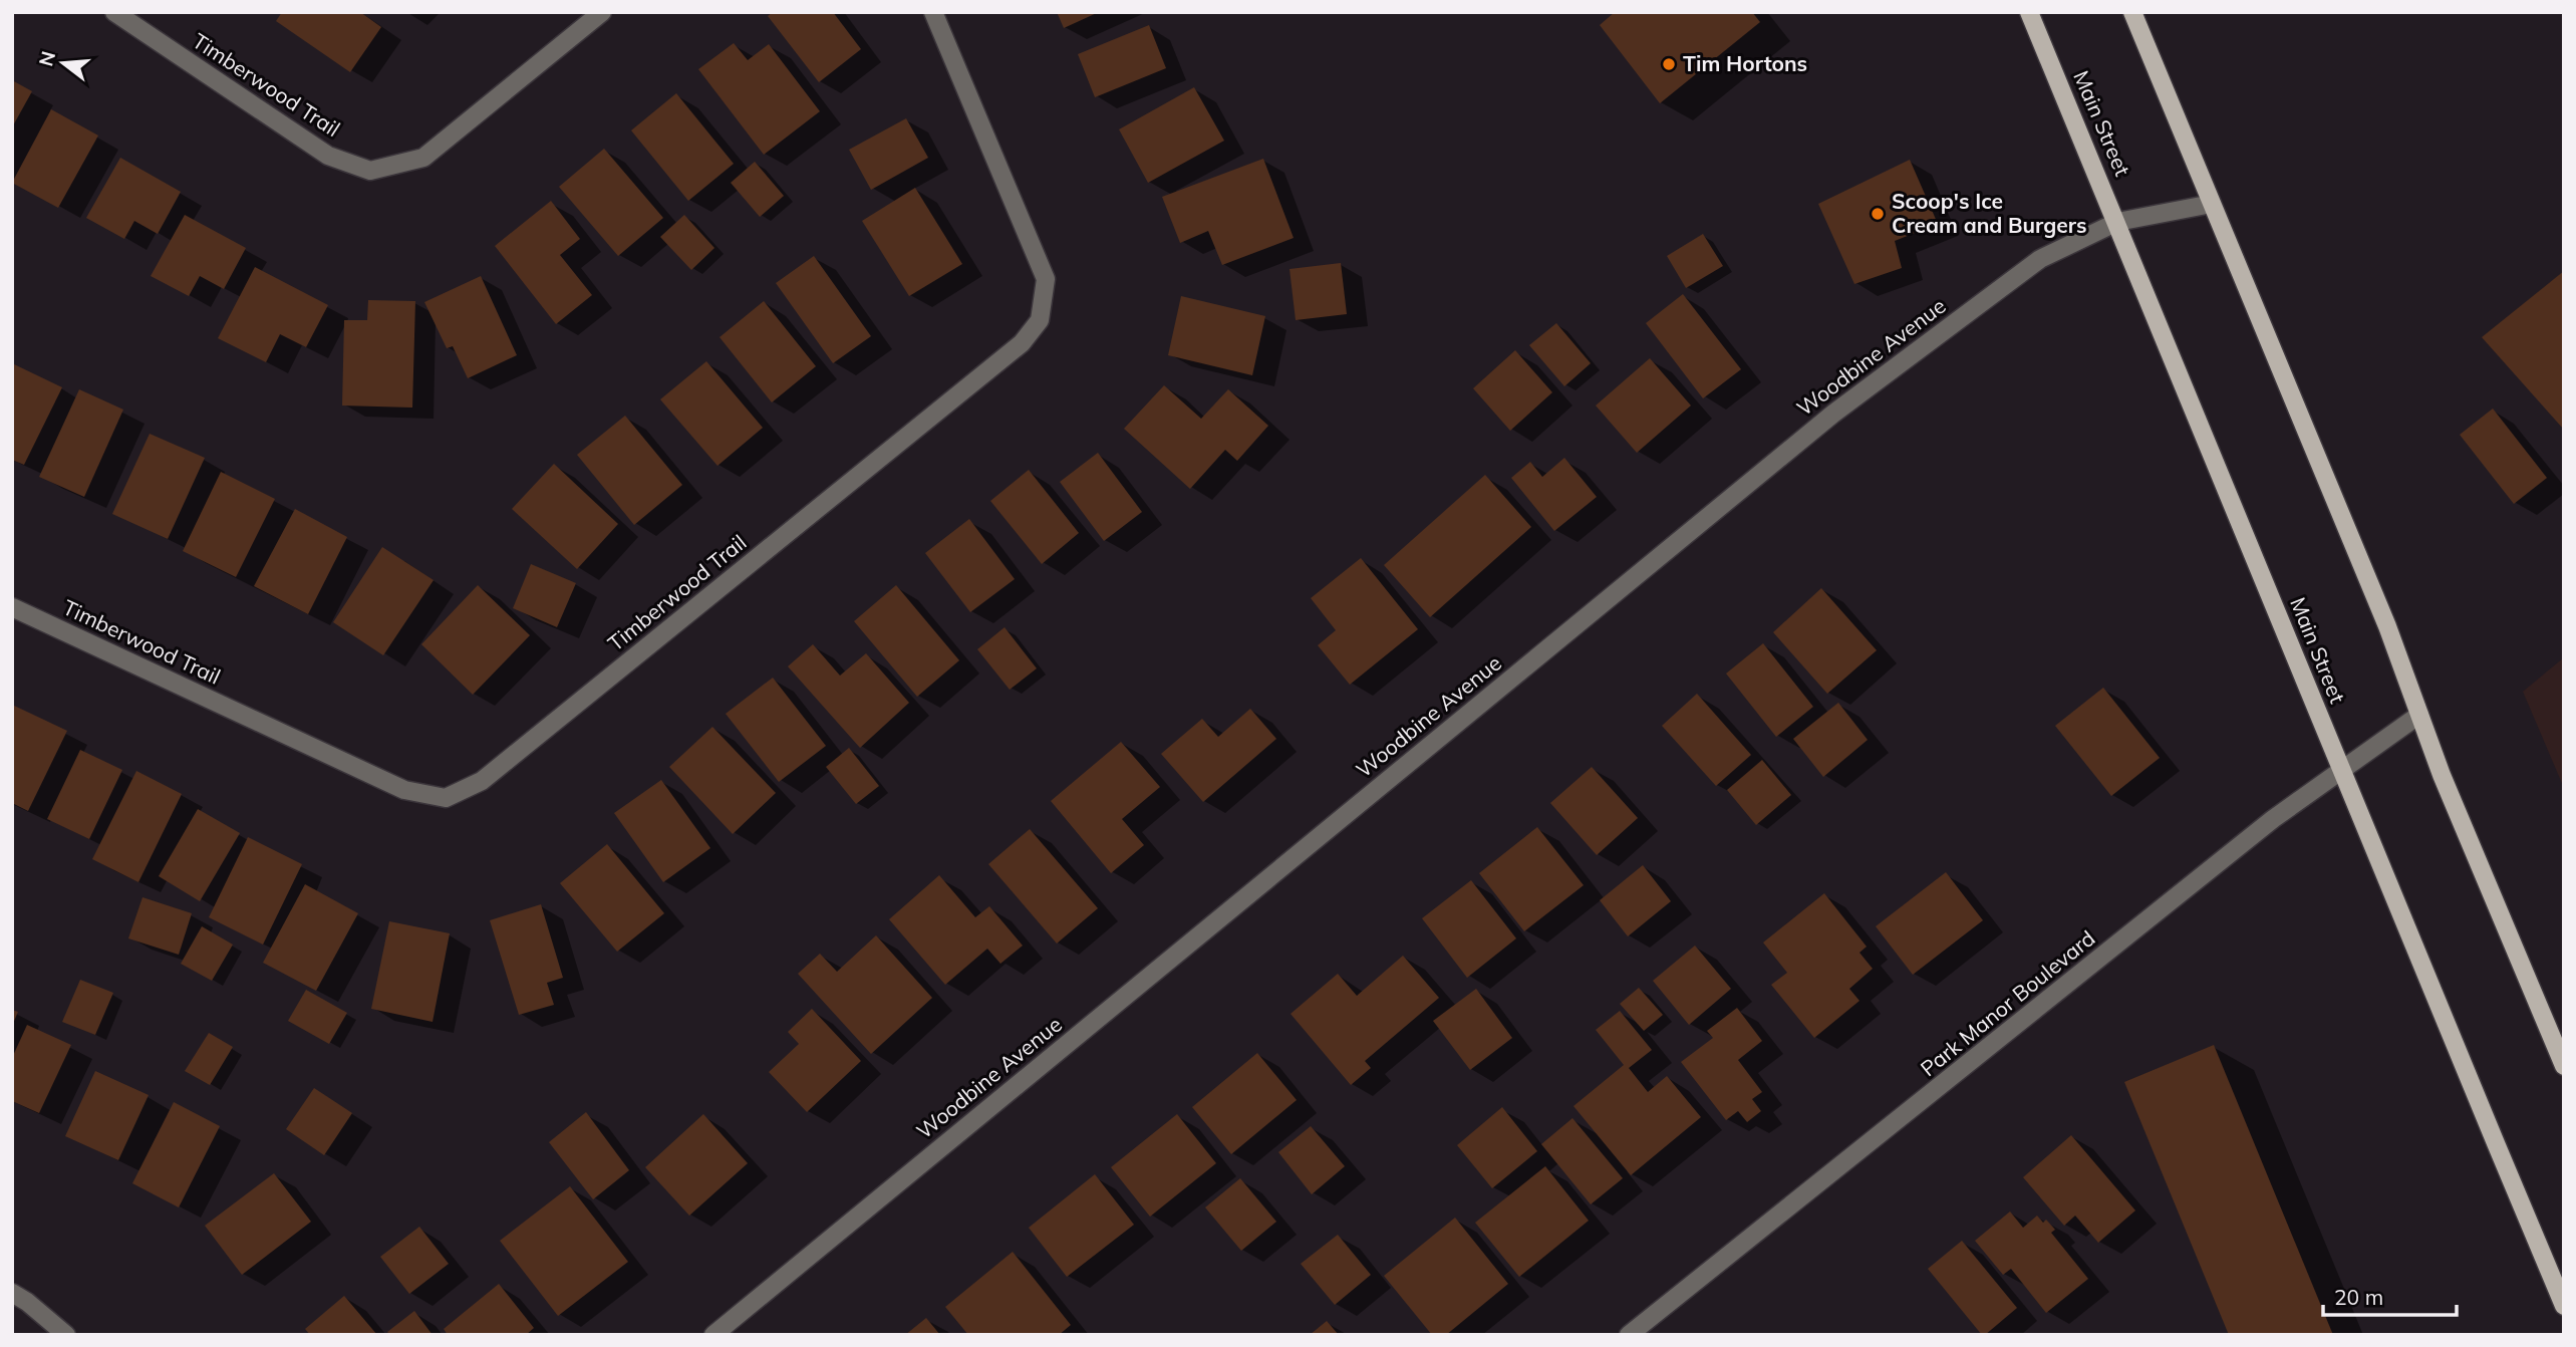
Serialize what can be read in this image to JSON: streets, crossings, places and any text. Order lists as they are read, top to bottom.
{
  "streets": {
    "main road": ["Main Street"],
    "street": ["Timberwood Trail", "Woodbine Avenue", "Park Manor Boulevard"]
  },
  "crossings": [
    ["Main Street", "Woodbine Avenue"],
    ["Main Street", "Park Manor Boulevard"]
  ],
  "places": ["Tim Hortons", "Scoop's Ice Cream and Burgers"],
  "scale_bar": "20 m",
  "north": "left"
}
